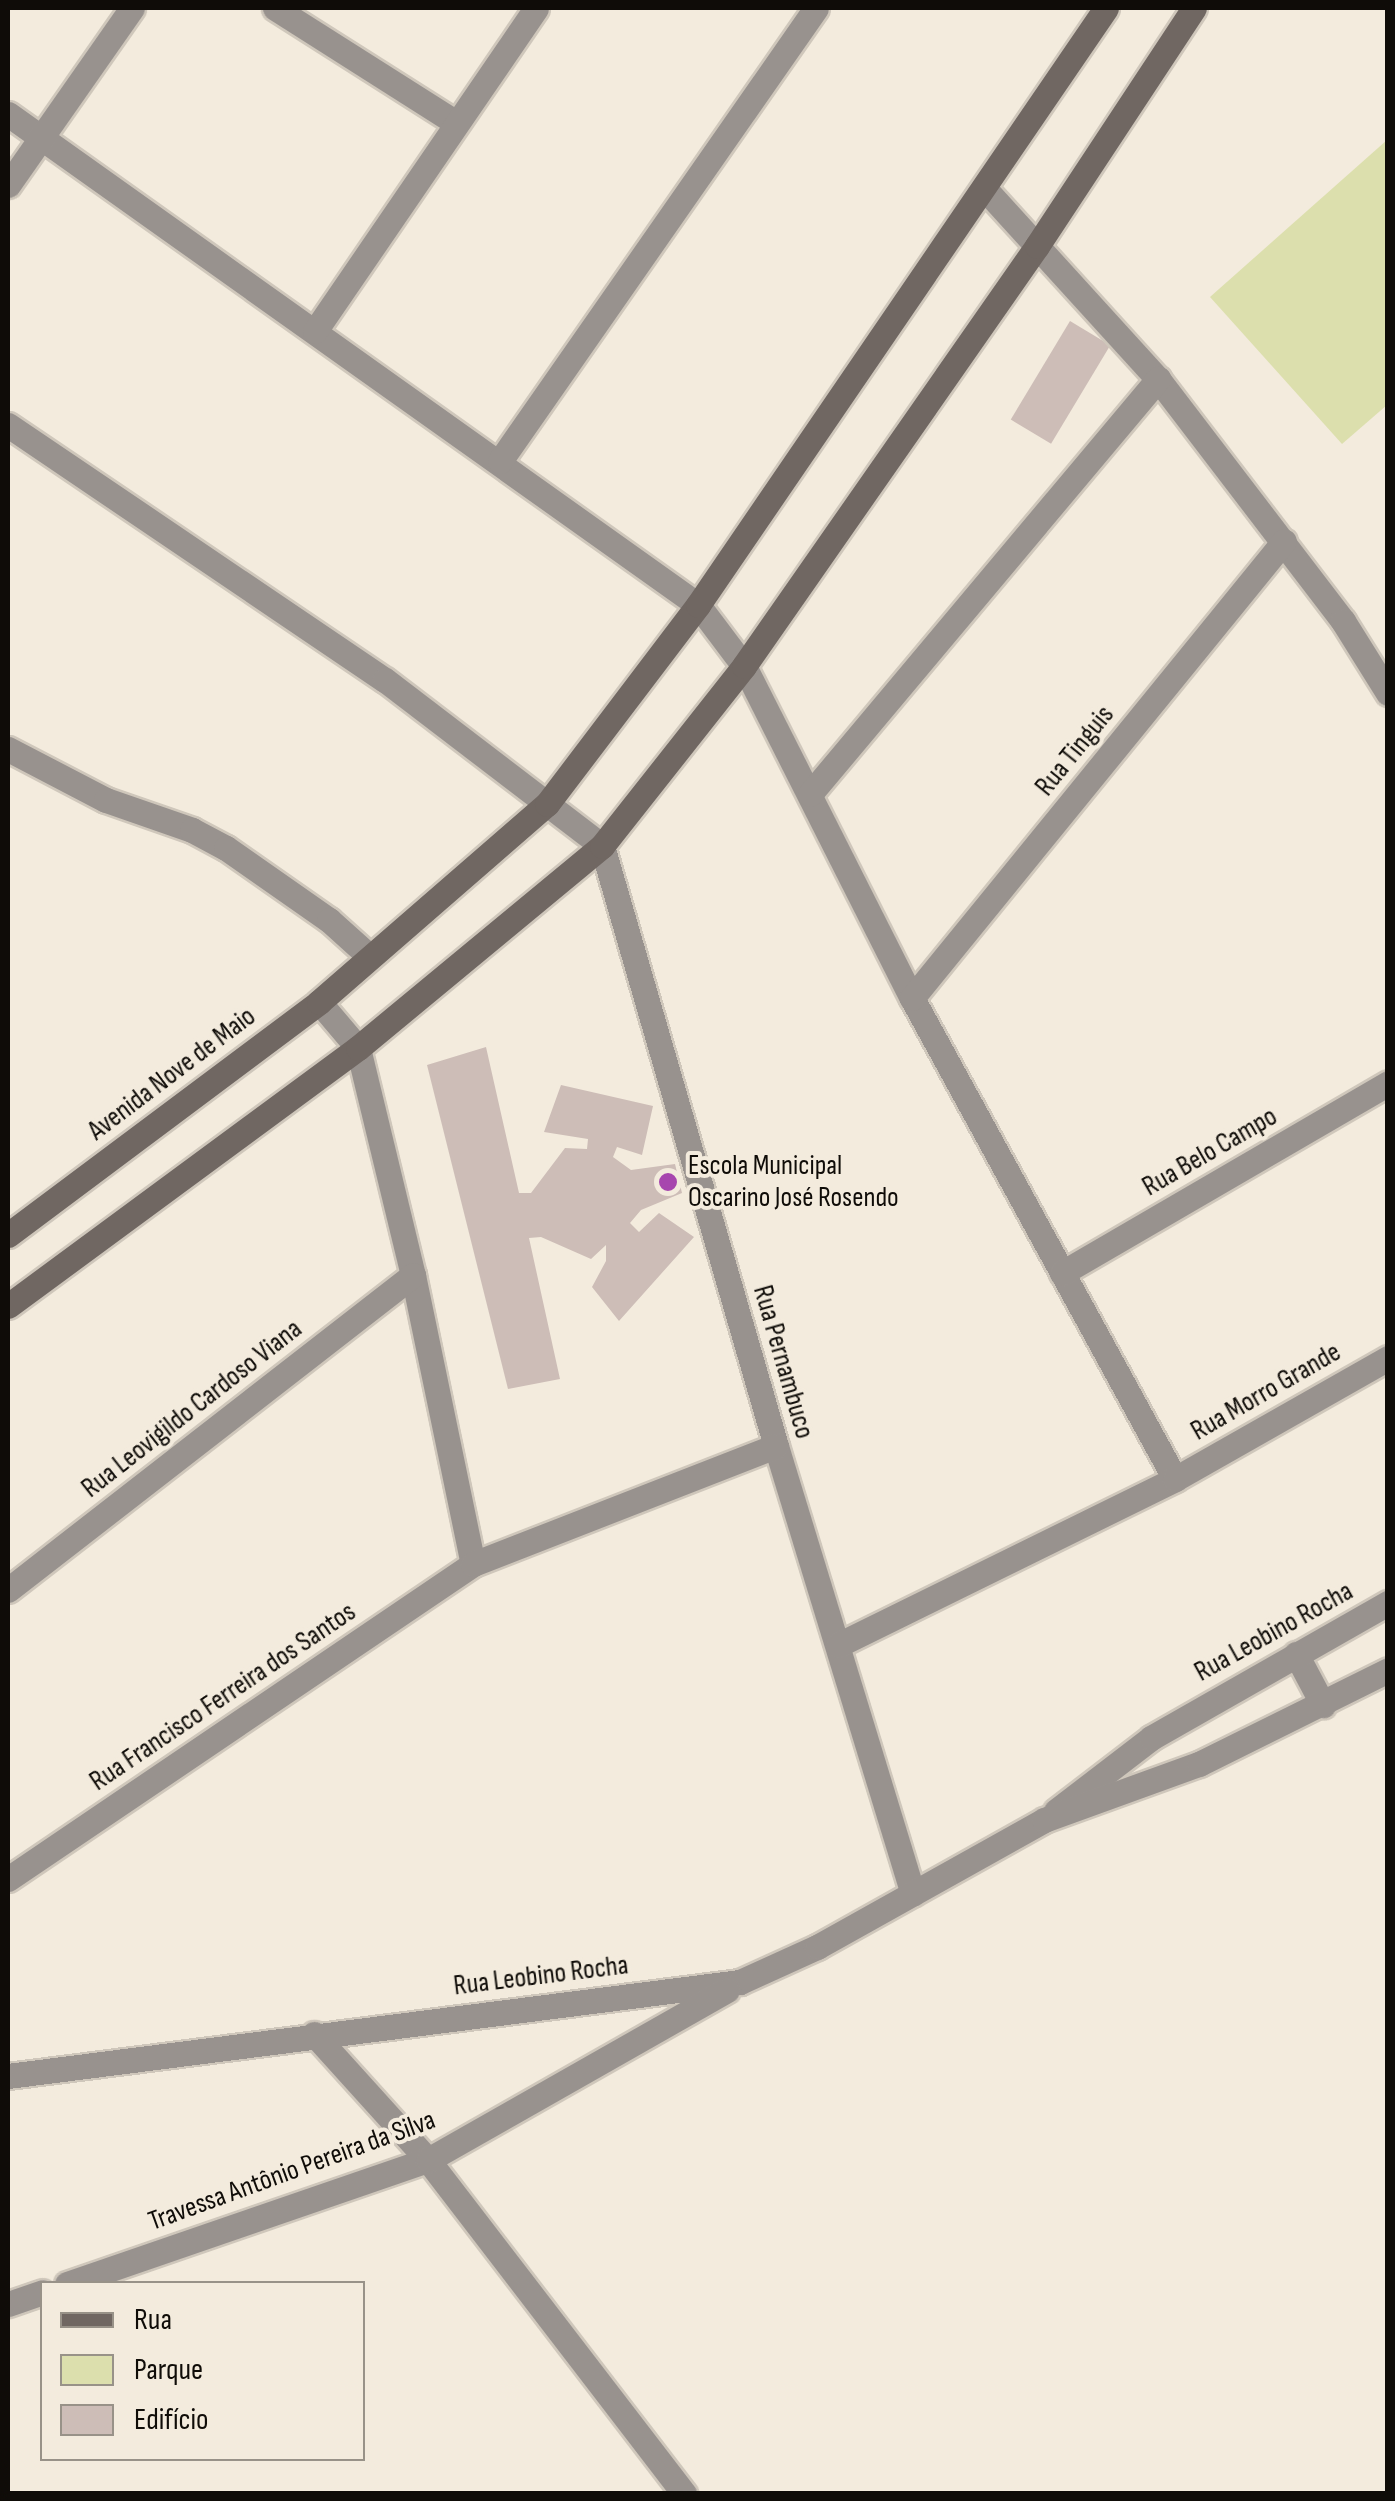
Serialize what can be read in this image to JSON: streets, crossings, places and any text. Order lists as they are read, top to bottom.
{
  "streets": {
    "main road": ["Avenida Nove de Maio"],
    "street": [
      "Rua Tinguis",
      "Rua Belo Campo",
      "Rua Pernambuco",
      "Rua Morro Grande",
      "Rua Leovigildo Cardoso Viana",
      "Rua Leobino Rocha",
      "Rua Francisco Ferreira dos Santos",
      "Travessa Antônio Pereira da Silva"
    ]
  },
  "crossings": [
    ["Rua Pernambuco", "Rua Morro Grande"],
    ["Rua Pernambuco", "Rua Leobino Rocha"],
    ["Rua Pernambuco", "Rua Francisco Ferreira dos Santos"],
    ["Rua Leobino Rocha", "Travessa Antônio Pereira da Silva"]
  ],
  "places": ["Escola Municipal Oscarino José Rosendo"],
  "legend": ["Rua", "Parque", "Edifício"]
}
